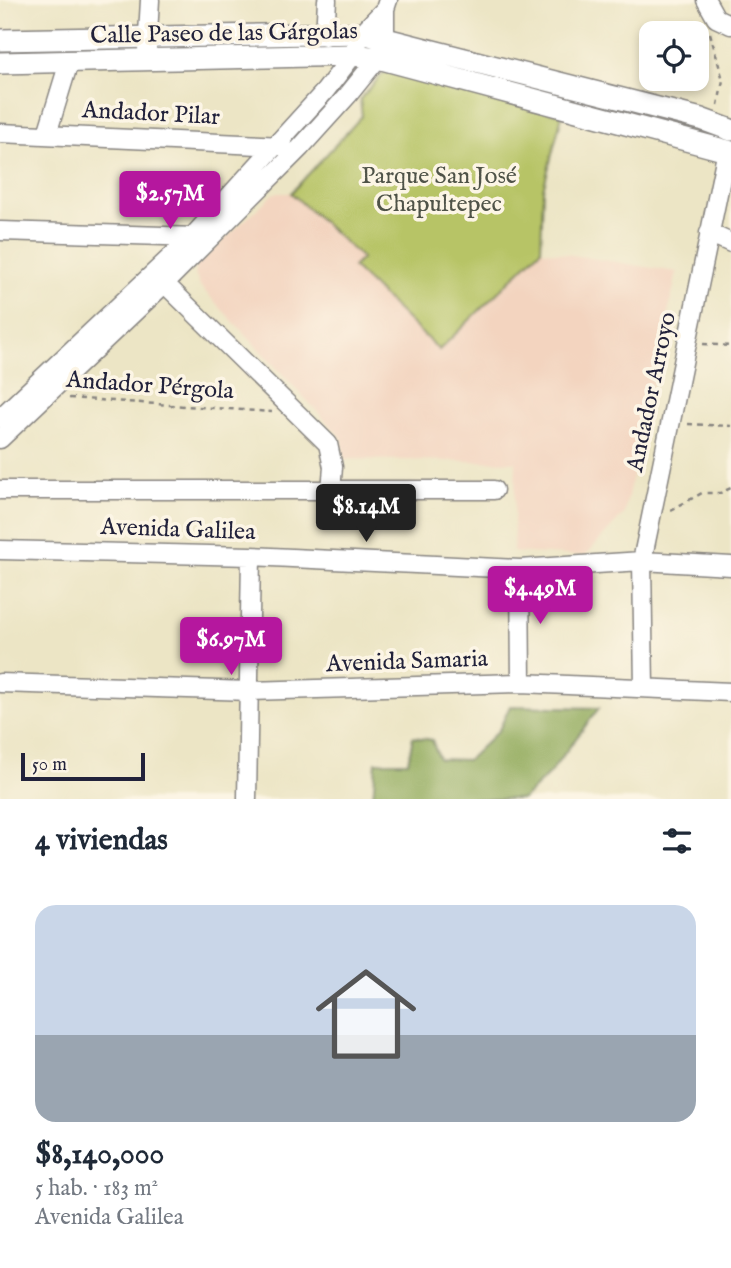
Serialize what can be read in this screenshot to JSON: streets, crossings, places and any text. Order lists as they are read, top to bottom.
{
  "streets": {
    "street": [
      "Calle Paseo de las Gárgolas",
      "Andador Pilar",
      "Andador Arroyo",
      "Avenida Galilea",
      "Avenida Samaria"
    ],
    "path": ["Andador Pérgola"]
  },
  "crossings": [
    ["Calle Paseo de las Gárgolas", "Andador Arroyo"],
    ["Andador Arroyo", "Avenida Galilea"],
    ["Andador Arroyo", "Avenida Samaria"]
  ],
  "parks": ["Parque San José Chapultepec"],
  "scale_bar": "50 m",
  "page": {
    "price": [
      "$2.57M",
      "$8.14M",
      "$4.49M",
      "$6.97M"
    ],
    "scale": "50 m",
    "heading": "4 viviendas",
    "list": [
      {
        "name": "$8,140,000",
        "note": "5 hab. · 183 m² · Avenida Galilea"
      }
    ]
  }
}
